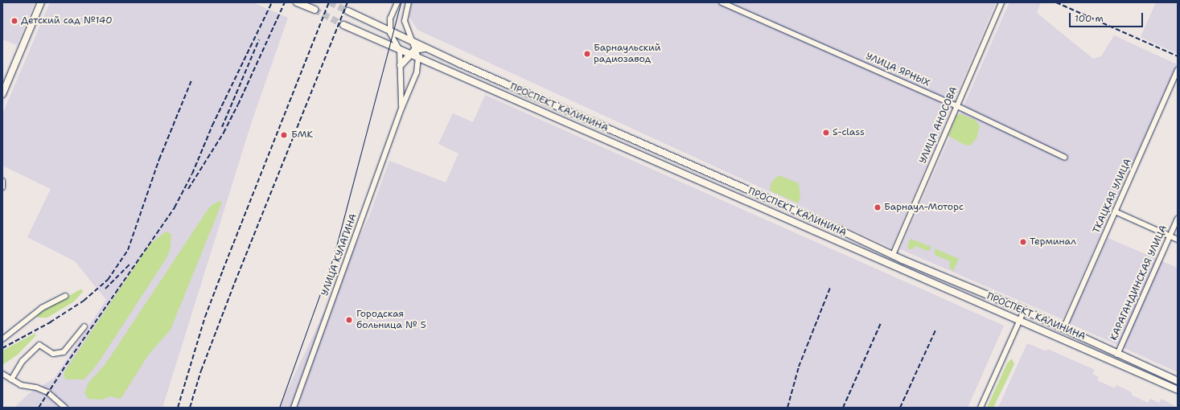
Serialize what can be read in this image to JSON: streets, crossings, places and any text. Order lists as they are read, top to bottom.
{
  "streets": {
    "main road": ["ПРОСПЕКТ КАЛИНИНА"],
    "street": [
      "УЛИЦА ЯРНЫХ",
      "УЛИЦА АНОСОВА",
      "ТКАЦКАЯ УЛИЦА",
      "УЛИЦА КУЛАГИНА",
      "КАРАГАНДИНСКАЯ УЛИЦА"
    ]
  },
  "crossings": [
    ["УЛИЦА ЯРНЫХ", "УЛИЦА АНОСОВА"],
    ["ПРОСПЕКТ КАЛИНИНА", "УЛИЦА АНОСОВА"],
    ["ПРОСПЕКТ КАЛИНИНА", "ТКАЦКАЯ УЛИЦА"],
    ["ПРОСПЕКТ КАЛИНИНА", "УЛИЦА КУЛАГИНА"],
    ["ПРОСПЕКТ КАЛИНИНА", "КАРАГАНДИНСКАЯ УЛИЦА"]
  ],
  "places": [
    "Детский сад №140",
    "Барнаульский радиозавод",
    "S-class",
    "БМК",
    "Барнаул-Моторс",
    "Терминал",
    "Городская больница № 5"
  ],
  "scale_bar": "100 m"
}
